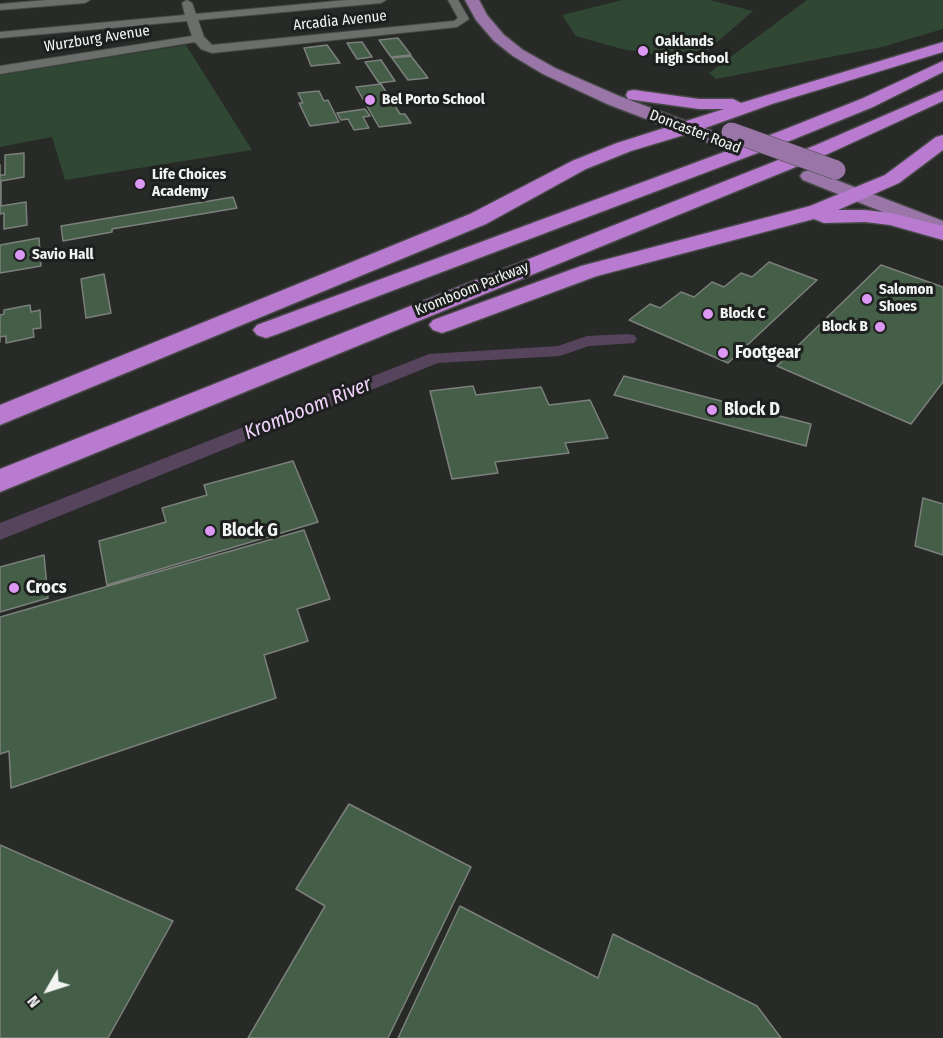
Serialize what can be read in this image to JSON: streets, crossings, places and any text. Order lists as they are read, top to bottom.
{
  "streets": {
    "highway": ["Kromboom Parkway"],
    "main road": ["Doncaster Road"],
    "street": ["Arcadia Avenue", "Wurzburg Avenue"]
  },
  "crossings": [
    ["Arcadia Avenue", "Wurzburg Avenue"],
    ["Arcadia Avenue", "Doncaster Road"]
  ],
  "water": ["Kromboom River"],
  "places": [
    "Oaklands High School",
    "Bel Porto School",
    "Life Choices Academy",
    "Savio Hall",
    "Salomon Shoes",
    "Block C",
    "Block B",
    "Footgear",
    "Block D",
    "Block G",
    "Crocs"
  ],
  "north": "bottom left"
}
